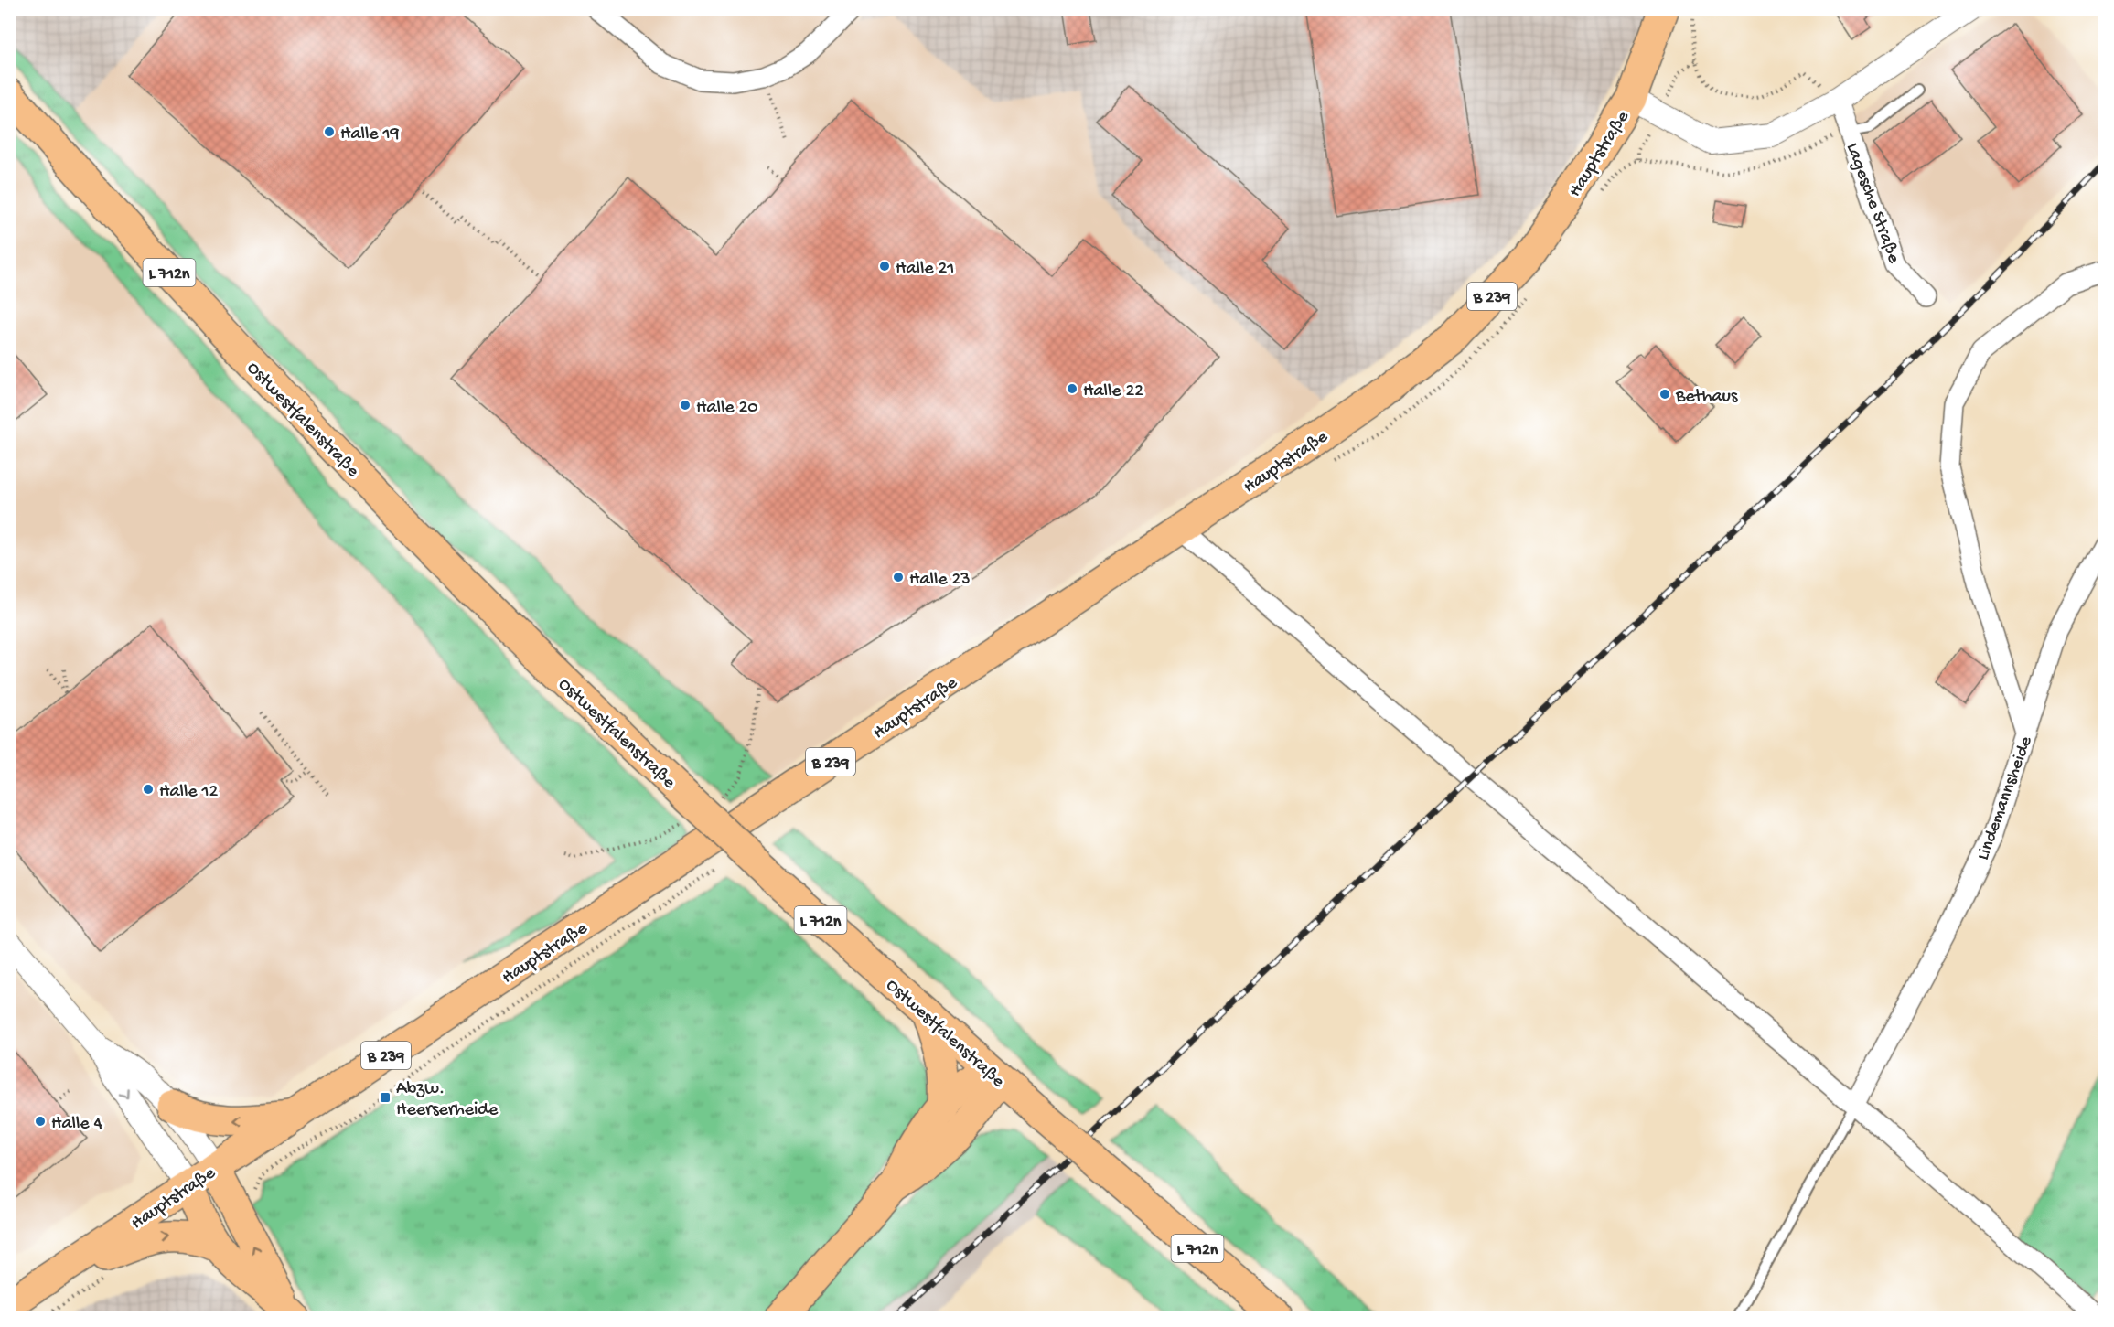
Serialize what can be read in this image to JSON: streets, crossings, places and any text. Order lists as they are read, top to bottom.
{
  "streets": {
    "main road": [
      "Hauptstraße",
      "L 712n",
      "B 239",
      "Ostwestfalenstraße"
    ],
    "street": ["Lagesche Straße", "Lindemannsheide"]
  },
  "crossings": [
    ["Hauptstraße", "B 239"]
  ],
  "places": {
    "other": [
      "Halle 19",
      "Halle 21",
      "Halle 22",
      "Bethaus",
      "Halle 20",
      "Halle 23",
      "Halle 12",
      "Halle 4"
    ],
    "transit": ["Abzw. Heerserheide"]
  }
}
